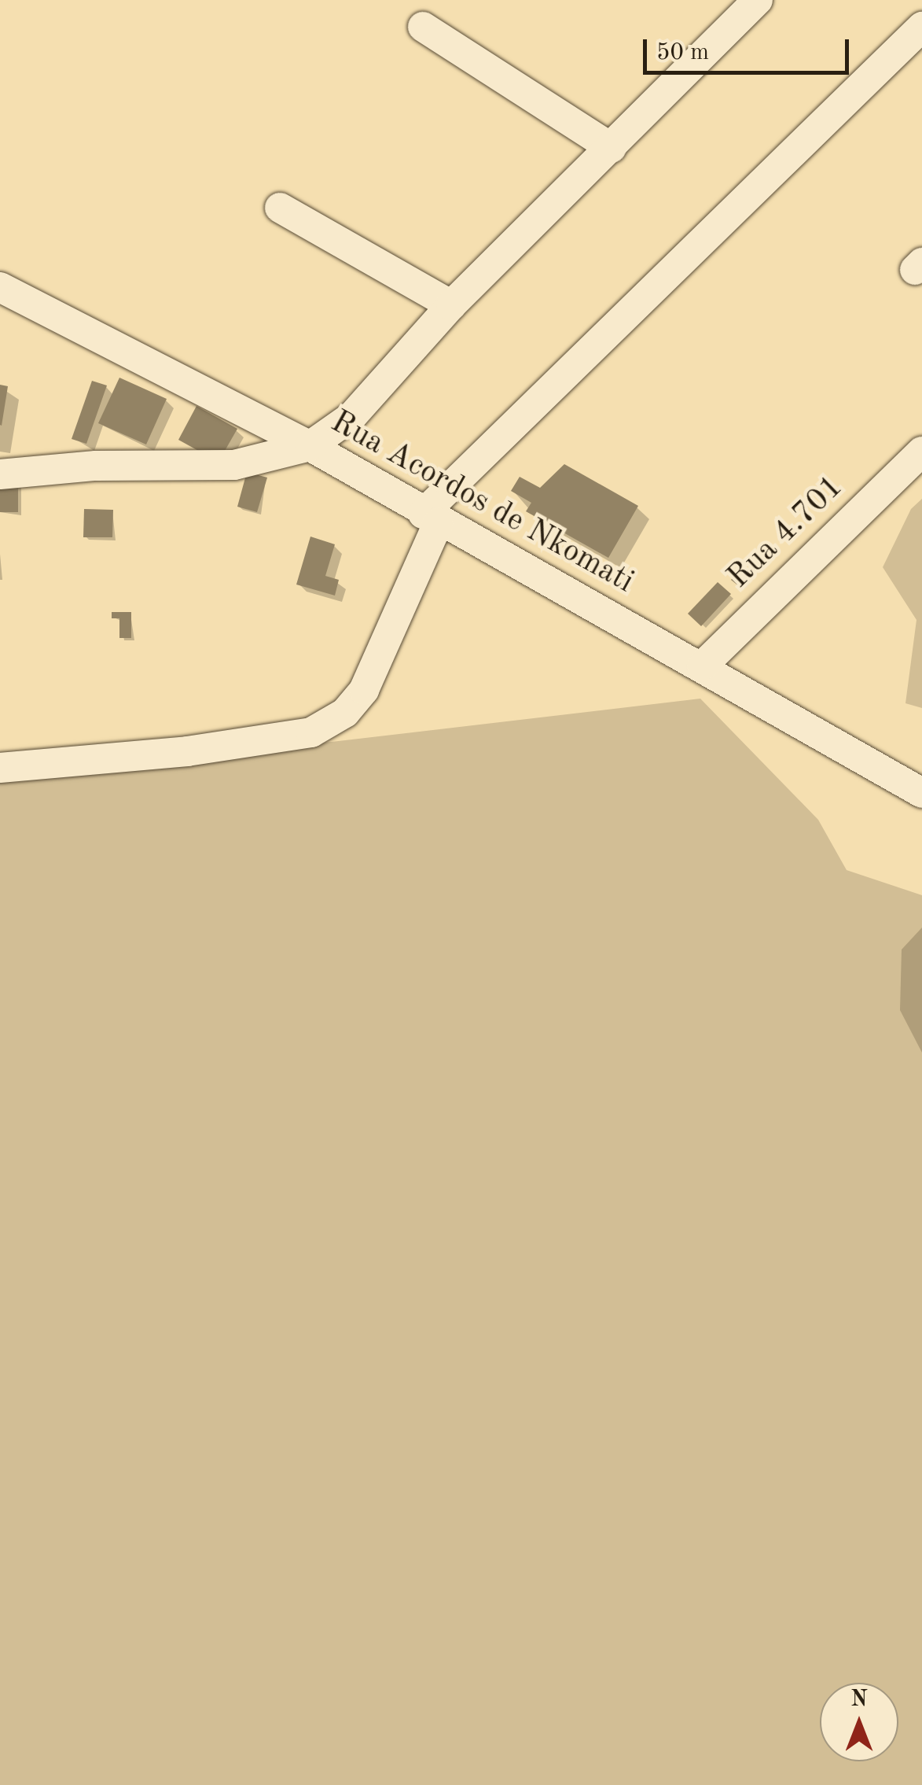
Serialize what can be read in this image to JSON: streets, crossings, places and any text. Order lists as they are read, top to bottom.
{
  "streets": {
    "street": ["Rua Acordos de Nkomati", "Rua 4.701"]
  },
  "crossings": [
    ["Rua Acordos de Nkomati", "Rua 4.701"]
  ],
  "scale_bar": "50 m",
  "north": "top"
}
